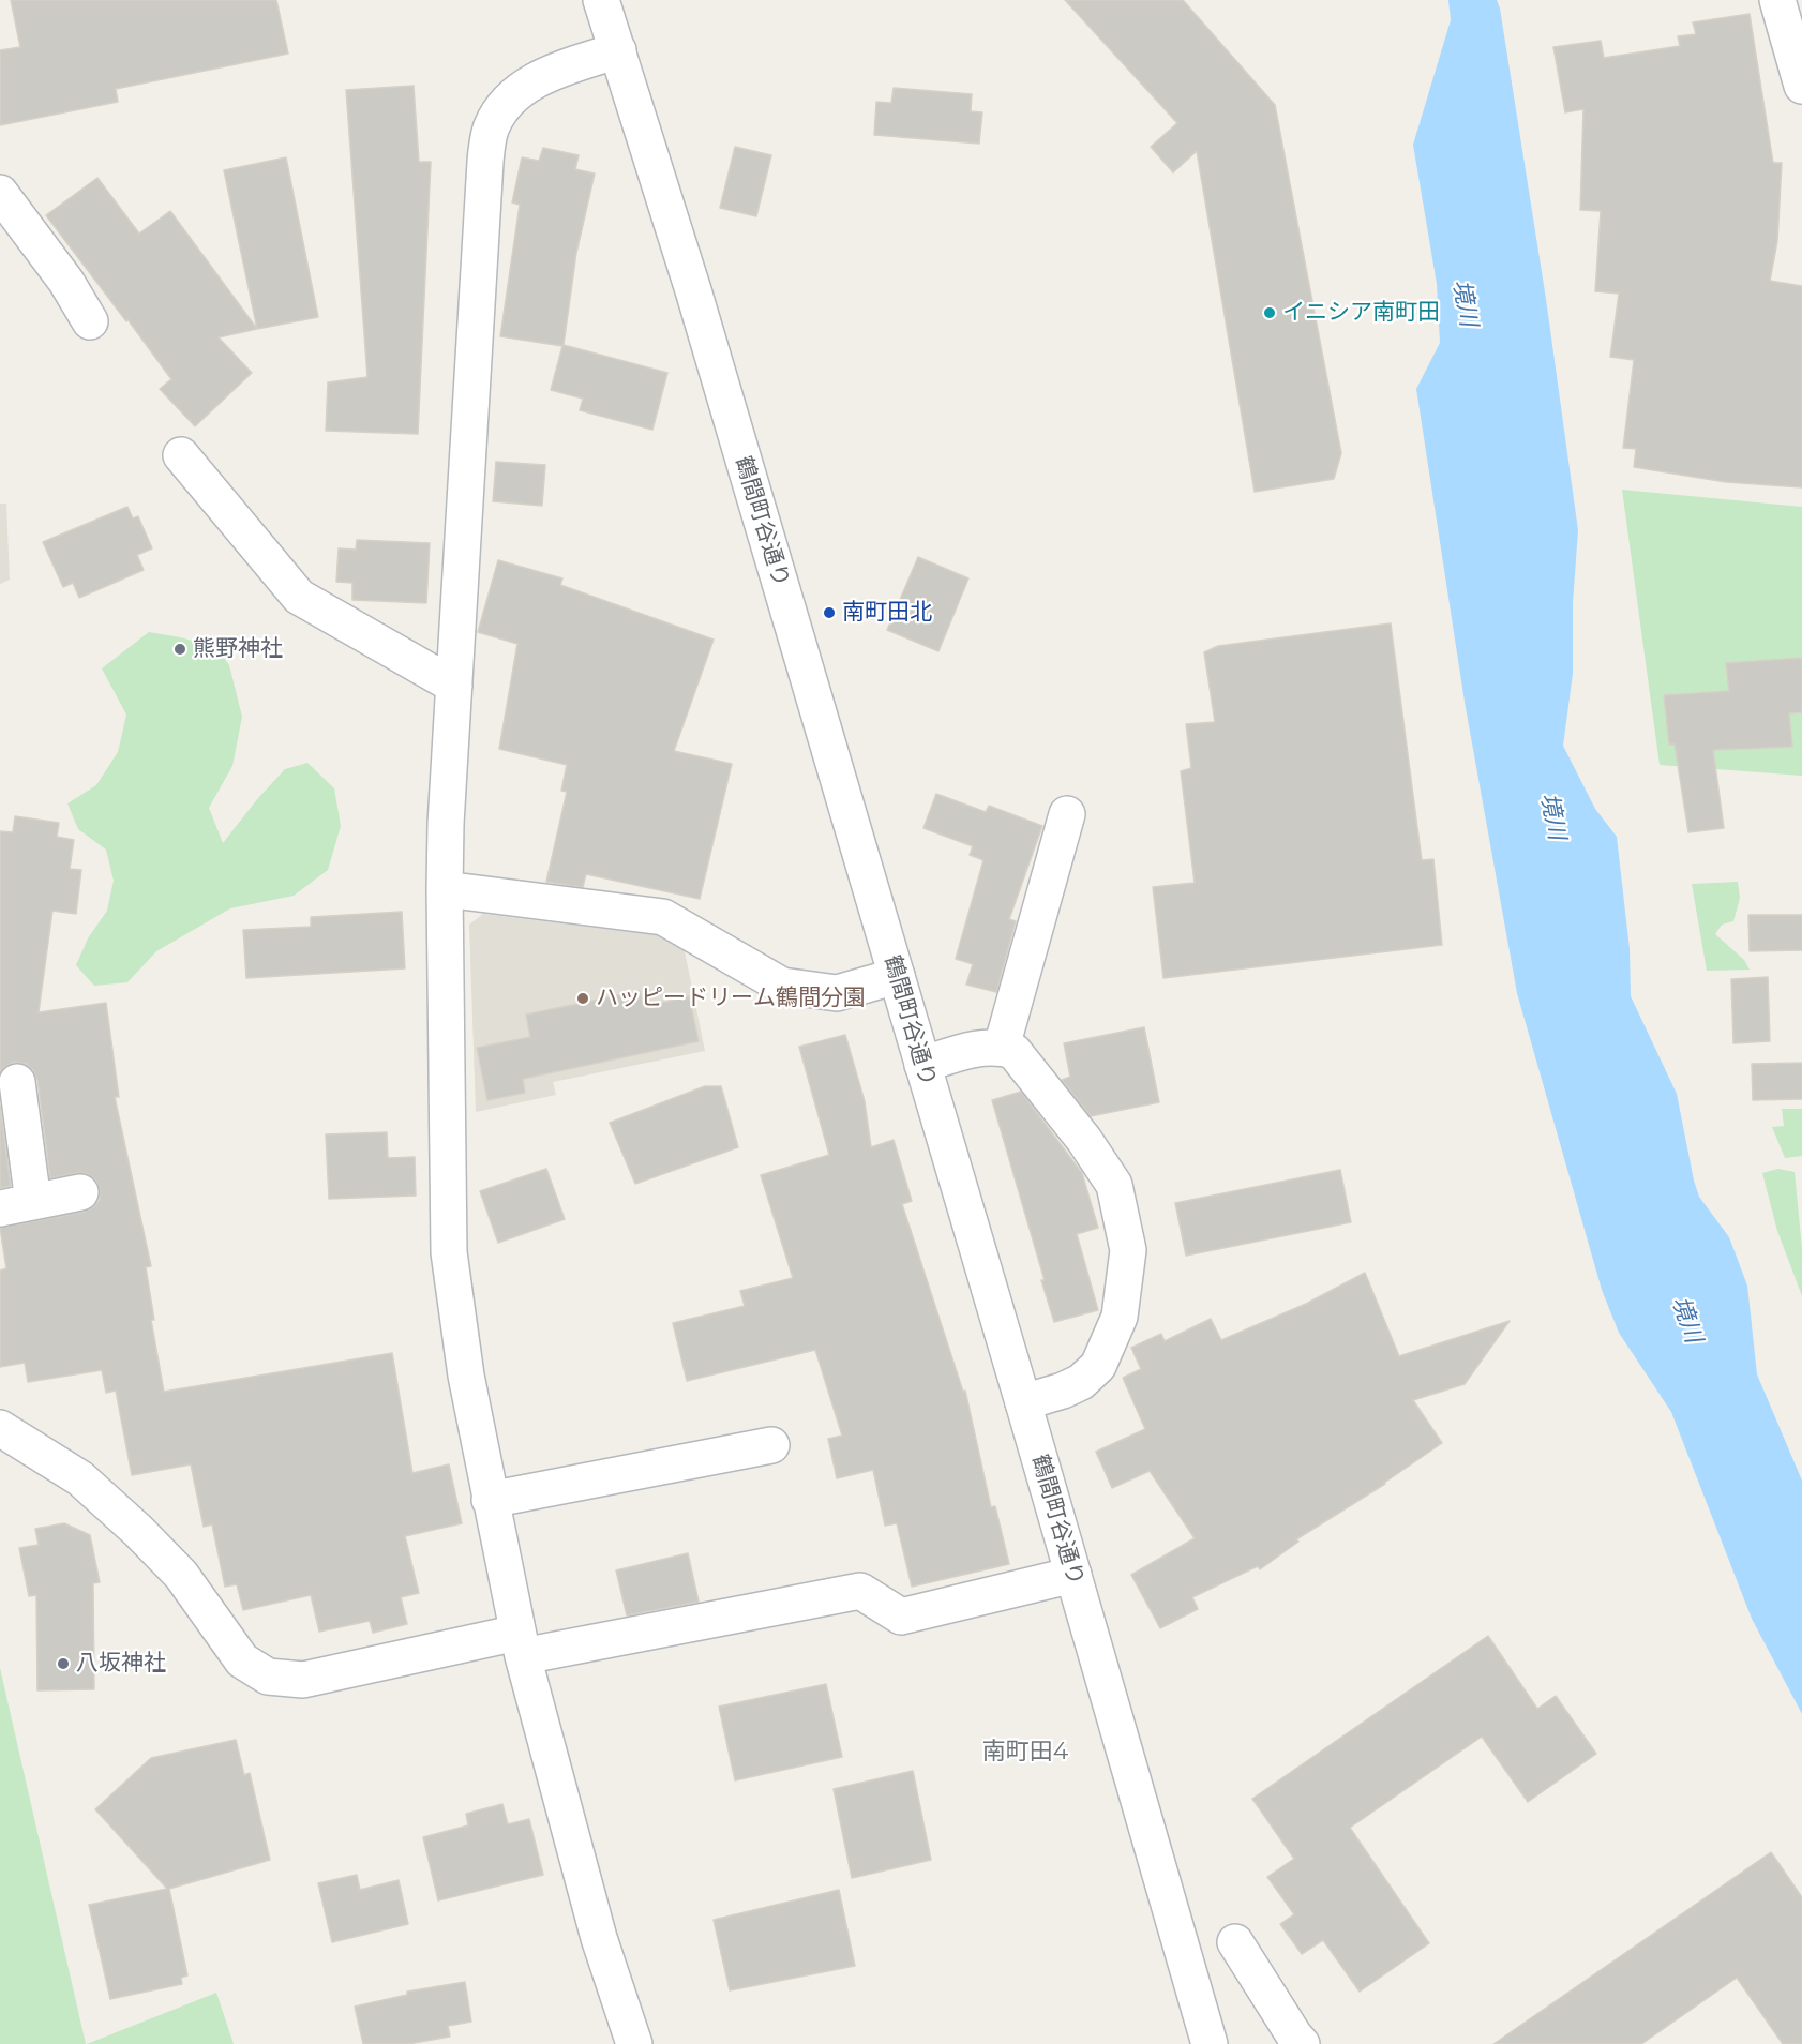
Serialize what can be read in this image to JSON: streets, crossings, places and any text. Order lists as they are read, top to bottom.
{
  "streets": {
    "street": ["鶴間町谷通り"]
  },
  "districts": ["南町田4"],
  "water": ["境川"],
  "places": [
    "イニシア南町田",
    "南町田北",
    "熊野神社",
    "ハッピードリーム鶴間分園",
    "八坂神社"
  ]
}
